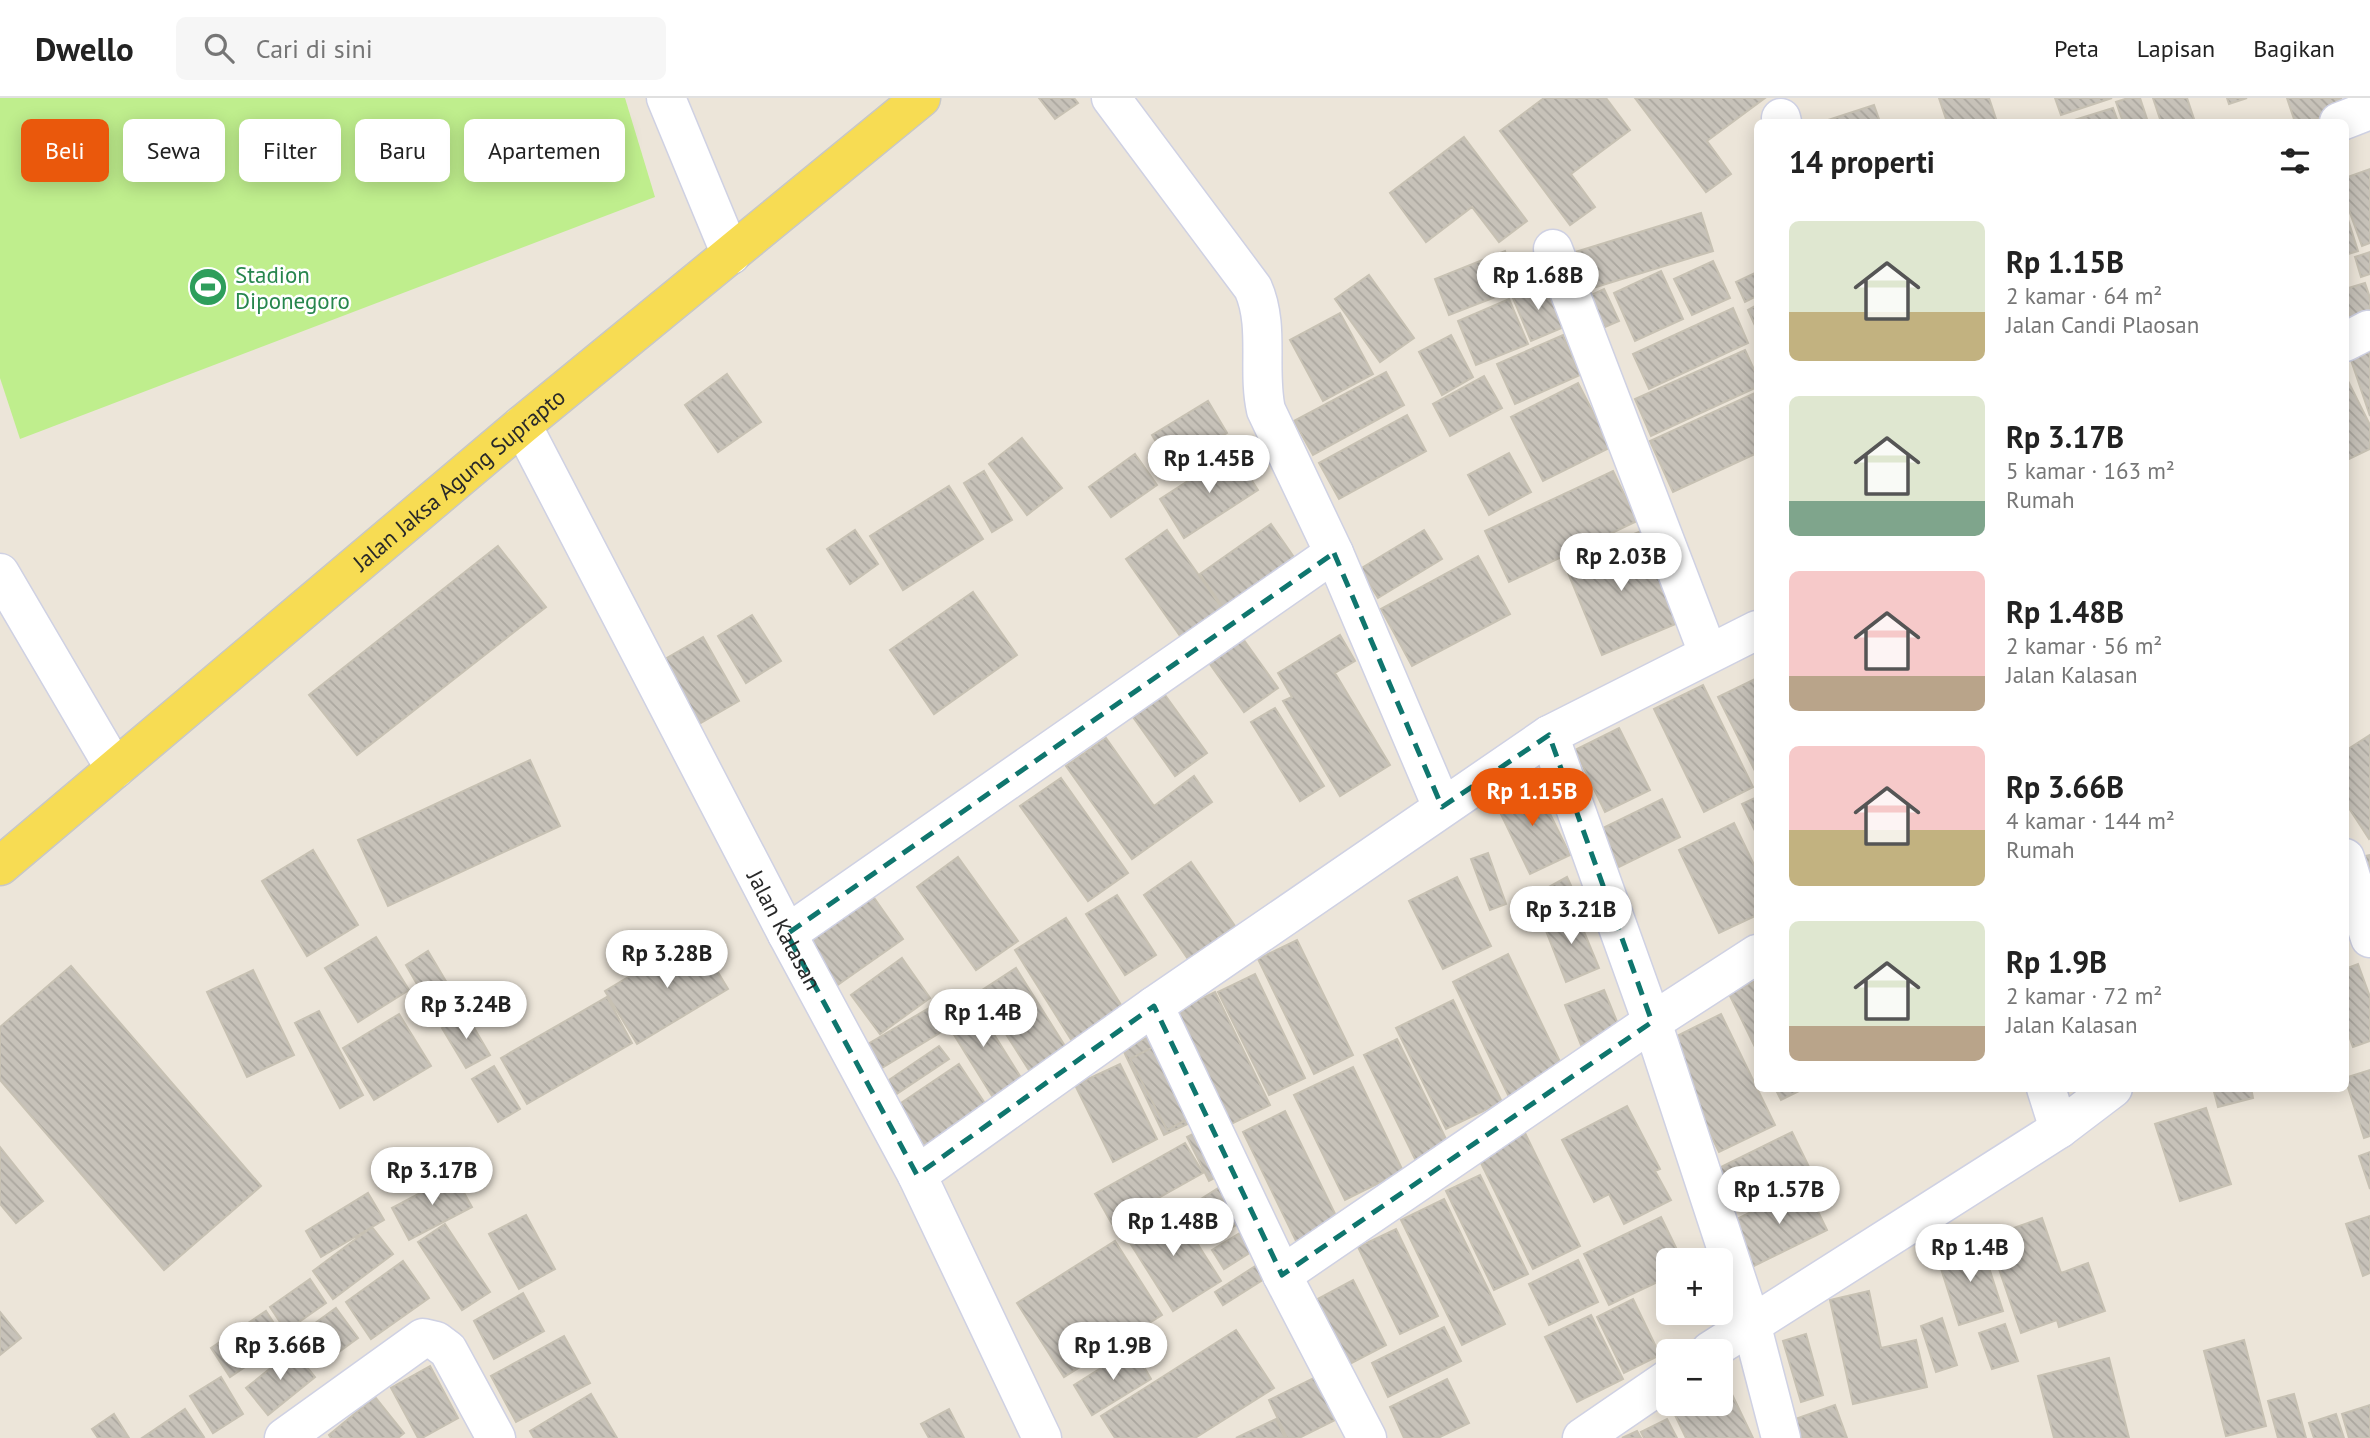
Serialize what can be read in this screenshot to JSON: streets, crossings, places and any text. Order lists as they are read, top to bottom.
{
  "streets": {
    "main road": ["Jalan Jaksa Agung Suprapto"],
    "street": ["Jalan Kalasan"]
  },
  "crossings": [
    ["Jalan Jaksa Agung Suprapto", "Jalan Kalasan"]
  ],
  "places": {
    "sports": ["Stadion Diponegoro"]
  },
  "page": {
    "header": "Dwello",
    "search": "Cari di sini",
    "nav": ["Peta", "Lapisan", "Bagikan"],
    "chip": [
      "Beli",
      "Sewa",
      "Filter",
      "Baru",
      "Apartemen"
    ],
    "heading": "14 properti",
    "list": [
      {
        "name": "Rp 1.15B",
        "note": "2 kamar · 64 m² · Jalan Candi Plaosan"
      },
      {
        "name": "Rp 3.17B",
        "note": "5 kamar · 163 m² · Rumah"
      },
      {
        "name": "Rp 1.48B",
        "note": "2 kamar · 56 m² · Jalan Kalasan"
      },
      {
        "name": "Rp 3.66B",
        "note": "4 kamar · 144 m² · Rumah"
      },
      {
        "name": "Rp 1.9B",
        "note": "2 kamar · 72 m² · Jalan Kalasan"
      }
    ],
    "price": [
      "Rp 1.68B",
      "Rp 1.45B",
      "Rp 2.03B",
      "Rp 1.15B",
      "Rp 3.21B",
      "Rp 3.28B",
      "Rp 3.24B",
      "Rp 1.4B",
      "Rp 3.17B",
      "Rp 1.57B",
      "Rp 1.48B",
      "Rp 1.4B",
      "Rp 3.66B",
      "Rp 1.9B"
    ],
    "map_buttons": ["+", "−"]
  }
}
